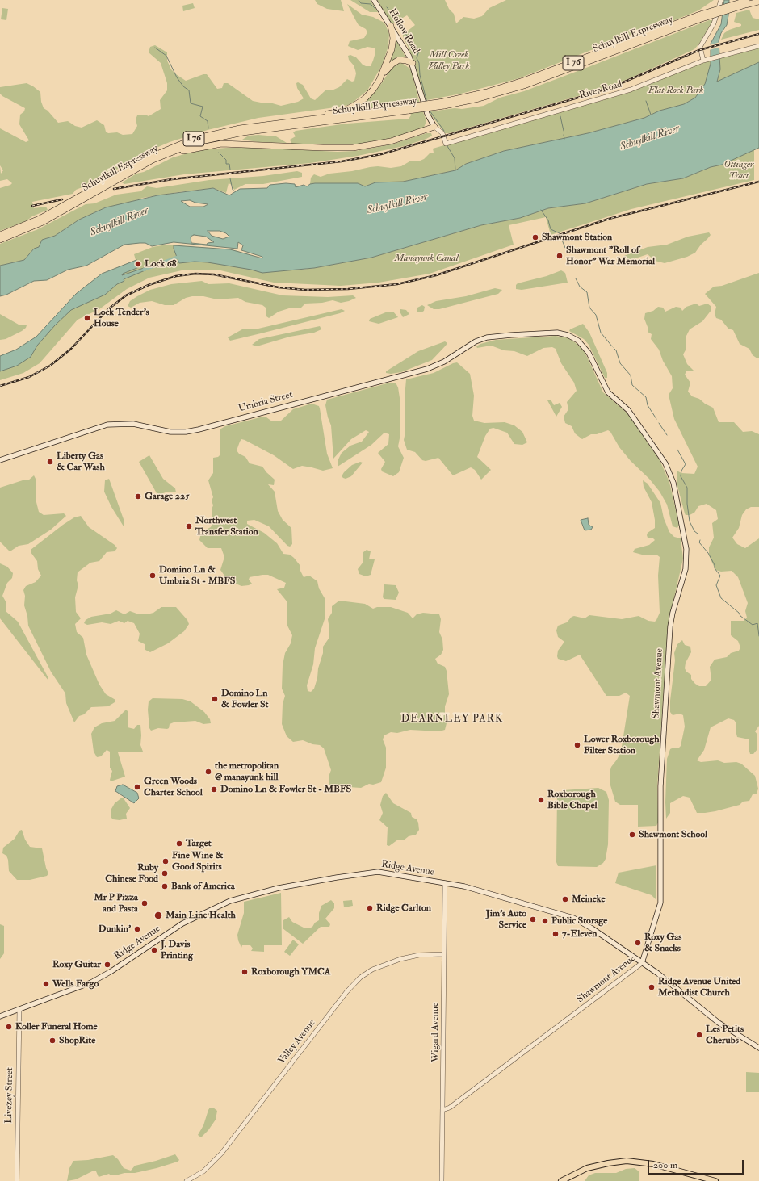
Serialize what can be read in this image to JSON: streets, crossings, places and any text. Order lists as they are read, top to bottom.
{
  "streets": {
    "highway": ["Schuylkill Expressway", "I 76"],
    "main road": [
      "Hollow Road",
      "Umbria Street",
      "Shawmont Avenue",
      "Ridge Avenue"
    ],
    "street": [
      "River Road",
      "Wigard Avenue",
      "Valley Avenue",
      "Livezey Street"
    ]
  },
  "crossings": [
    ["Hollow Road", "River Road"],
    ["Umbria Street", "Shawmont Avenue"],
    ["Shawmont Avenue", "Ridge Avenue"],
    ["Shawmont Avenue", "Wigard Avenue"],
    ["Ridge Avenue", "Wigard Avenue"],
    ["Ridge Avenue", "Livezey Street"],
    ["Wigard Avenue", "Valley Avenue"]
  ],
  "districts": ["DEARNLEY PARK"],
  "water": ["Schuylkill River"],
  "parks": [
    "Mill Creek Valley Park",
    "Flat Rock Park",
    "Ottinger Tract",
    "Manayunk Canal"
  ],
  "places": [
    "Shawmont Station",
    "Shawmont \"Roll of Honor\" War Memorial",
    "Lock 68",
    "Lock Tender's House",
    "Liberty Gas & Car Wash",
    "Garage 225",
    "Northwest Transfer Station",
    "Domino Ln & Umbria St - MBFS",
    "Domino Ln & Fowler St",
    "Lower Roxborough Filter Station",
    "the metropolitan @ manayunk hill",
    "Green Woods Charter School",
    "Domino Ln & Fowler St - MBFS",
    "Roxborough Bible Chapel",
    "Shawmont School",
    "Target",
    "Fine Wine & Good Spirits",
    "Ruby Chinese Food",
    "Bank of America",
    "Meineke",
    "Mr P Pizza and Pasta",
    "Ridge Carlton",
    "Main Line Health",
    "Jim's Auto Service",
    "Public Storage",
    "Dunkin'",
    "7-Eleven",
    "Roxy Gas & Snacks",
    "J. Davis Printing",
    "Roxy Guitar",
    "Roxborough YMCA",
    "Wells Fargo",
    "Ridge Avenue United Methodist Church",
    "Koller Funeral Home",
    "Les Petits Cherubs",
    "ShopRite"
  ],
  "scale_bar": "200 m"
}
